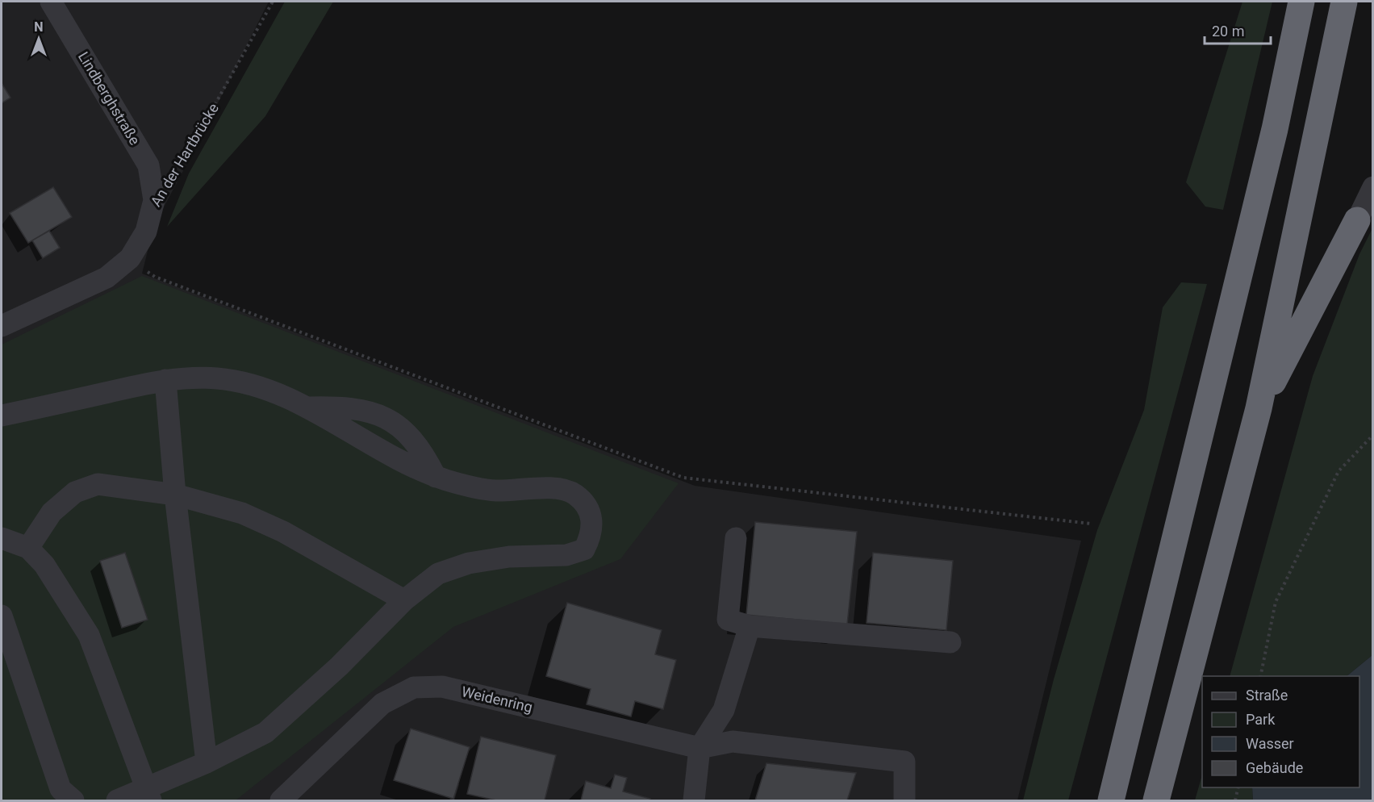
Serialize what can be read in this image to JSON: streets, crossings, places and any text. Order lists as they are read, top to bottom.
{
  "streets": {
    "street": ["Lindberghstraße", "An der Hartbrücke", "Weidenring"]
  },
  "crossings": [
    ["Lindberghstraße", "An der Hartbrücke"]
  ],
  "legend": [
    "Straße",
    "Park",
    "Wasser",
    "Gebäude"
  ],
  "scale_bar": "20 m",
  "north": "top"
}
